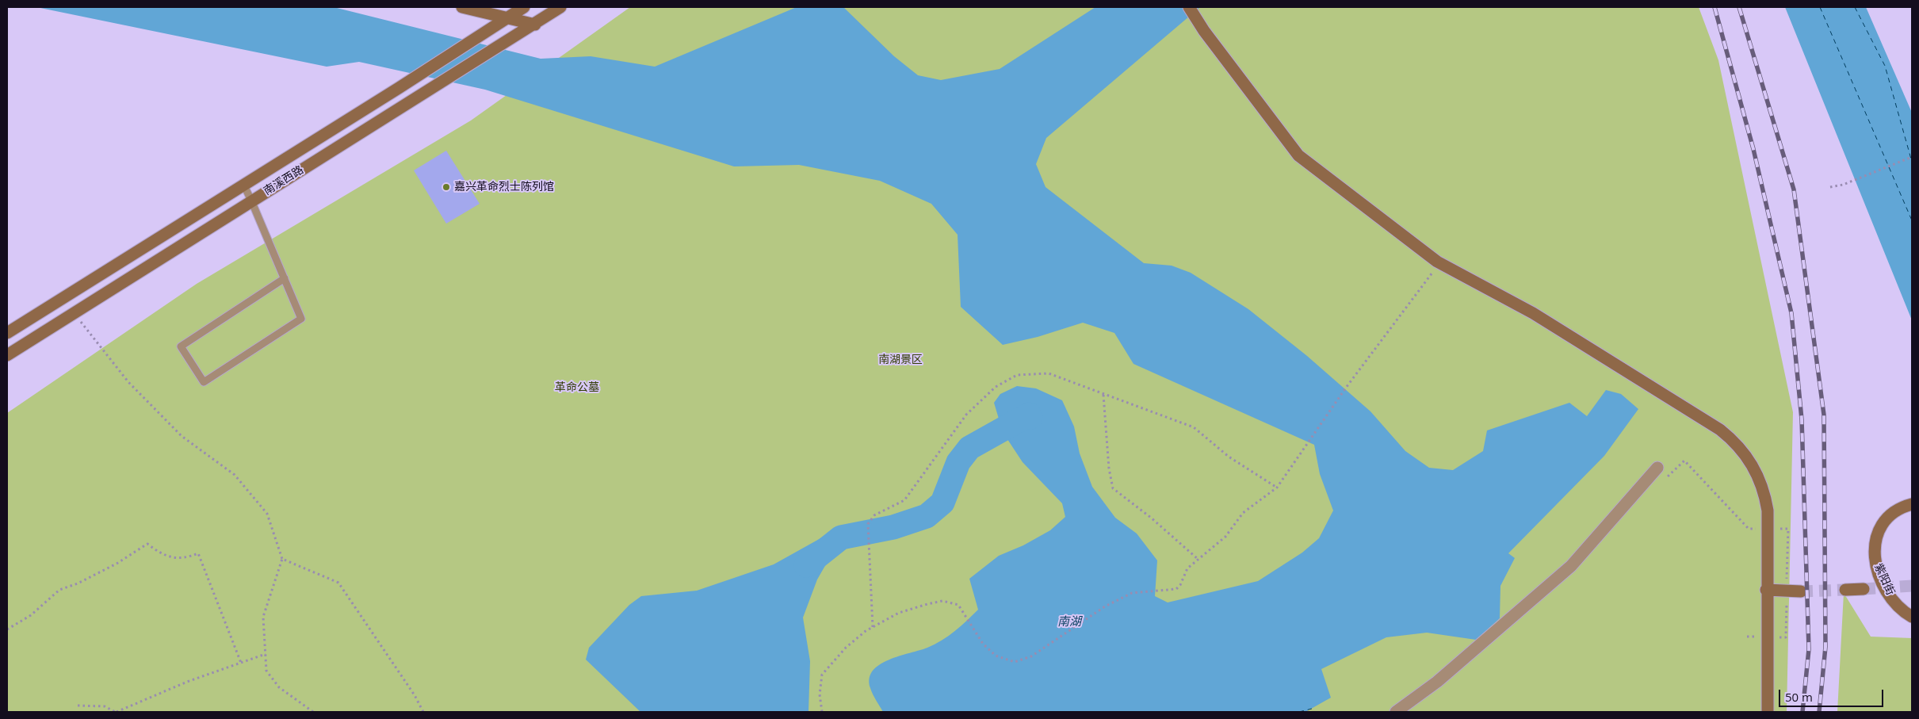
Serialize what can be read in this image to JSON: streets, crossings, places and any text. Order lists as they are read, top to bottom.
{
  "streets": {
    "main road": ["南溪西路", "紫阳街"]
  },
  "water": ["南湖"],
  "parks": ["南湖景区", "革命公墓"],
  "places": ["嘉兴革命烈士陈列馆"],
  "scale_bar": "50 m"
}
